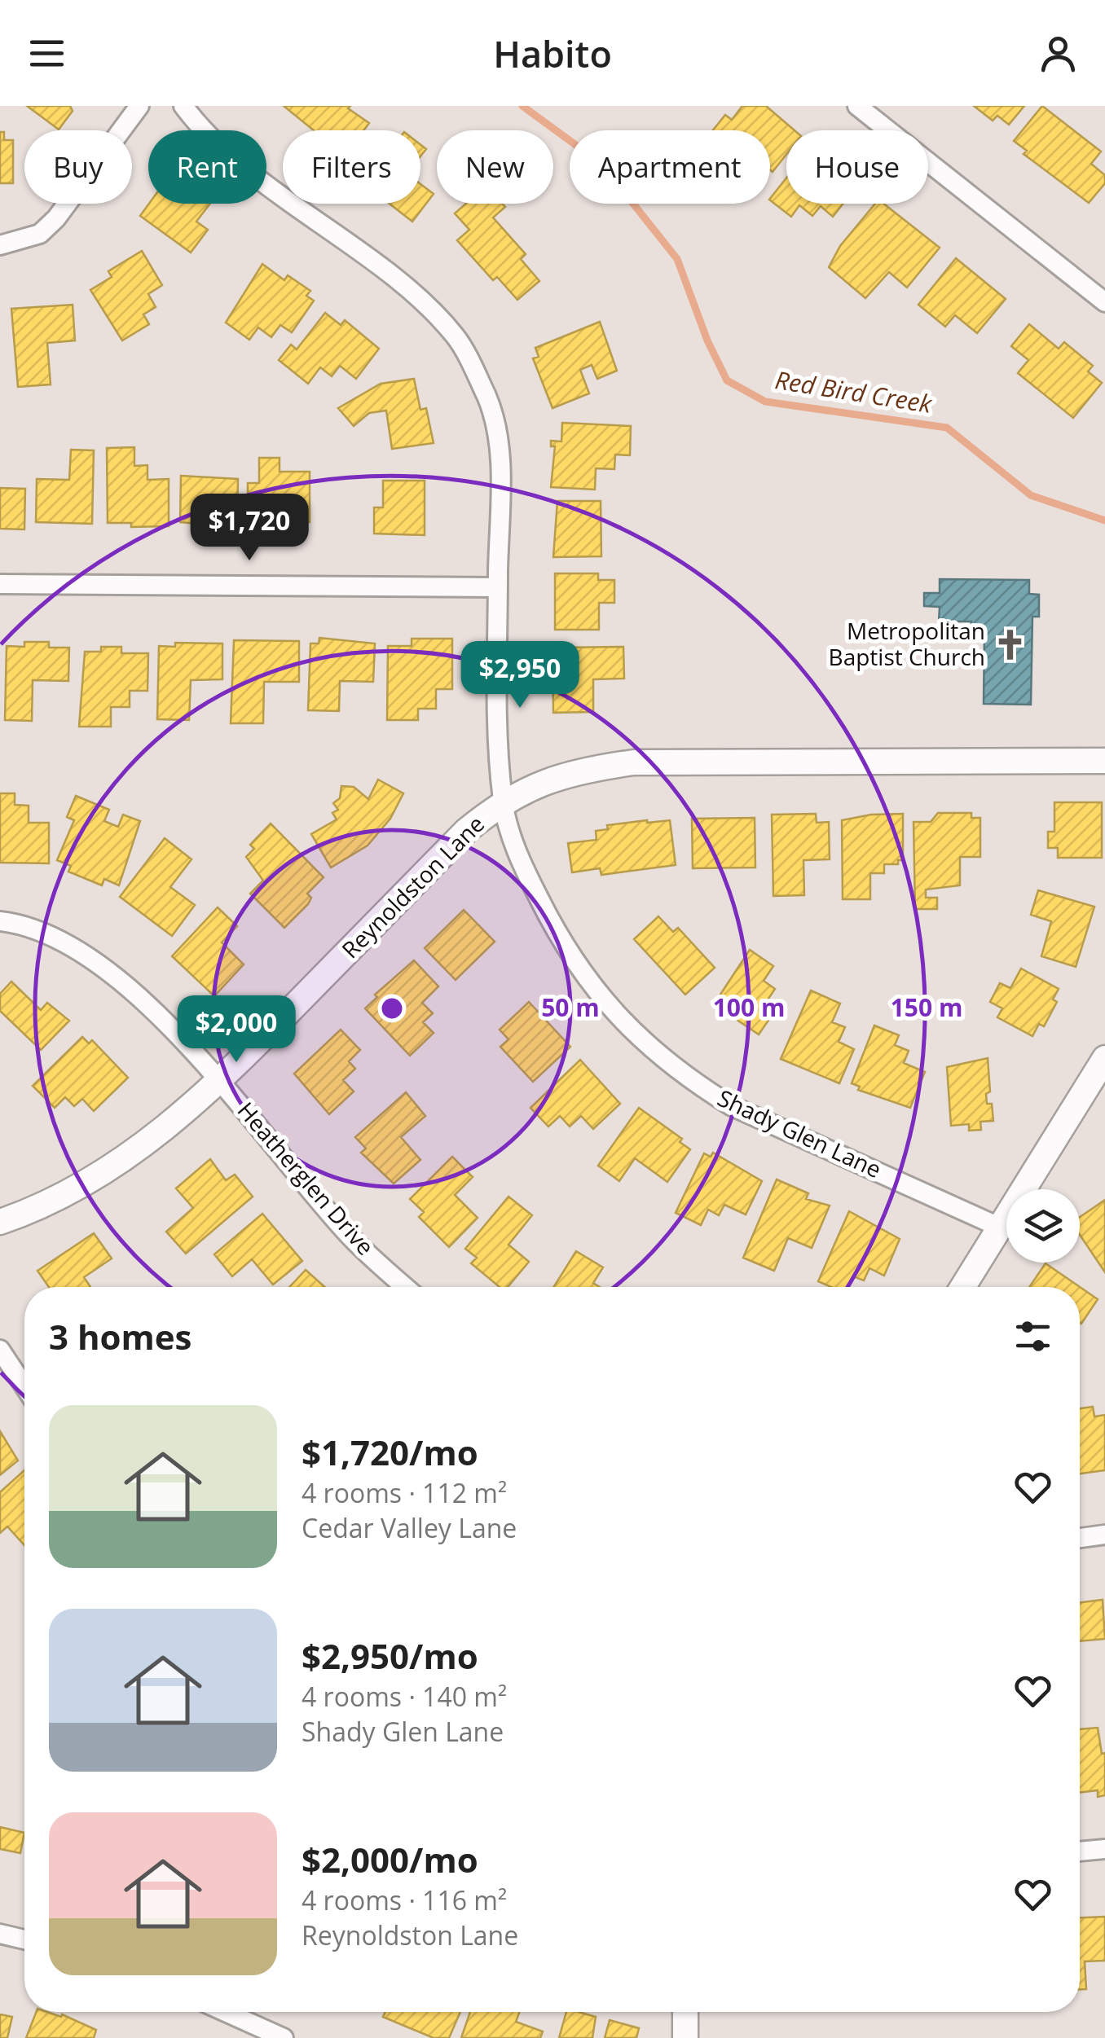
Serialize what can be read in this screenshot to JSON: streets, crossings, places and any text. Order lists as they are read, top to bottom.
{
  "streets": {
    "street": ["Reynoldston Lane", "Shady Glen Lane", "Heatherglen Drive"]
  },
  "crossings": [
    ["Reynoldston Lane", "Shady Glen Lane"],
    ["Reynoldston Lane", "Heatherglen Drive"]
  ],
  "water": ["Red Bird Creek"],
  "places": {
    "church": ["Metropolitan Baptist Church"]
  },
  "page": {
    "header": "Habito",
    "chip": [
      "Buy",
      "Rent",
      "Filters",
      "New",
      "Apartment",
      "House"
    ],
    "price": ["$1,720", "$2,950", "$2,000"],
    "heading": "3 homes",
    "list": [
      {
        "name": "$1,720/mo",
        "note": "4 rooms · 112 m² · Cedar Valley Lane"
      },
      {
        "name": "$2,950/mo",
        "note": "4 rooms · 140 m² · Shady Glen Lane"
      },
      {
        "name": "$2,000/mo",
        "note": "4 rooms · 116 m² · Reynoldston Lane"
      }
    ]
  },
  "rings": ["50 m", "100 m", "150 m"]
}
